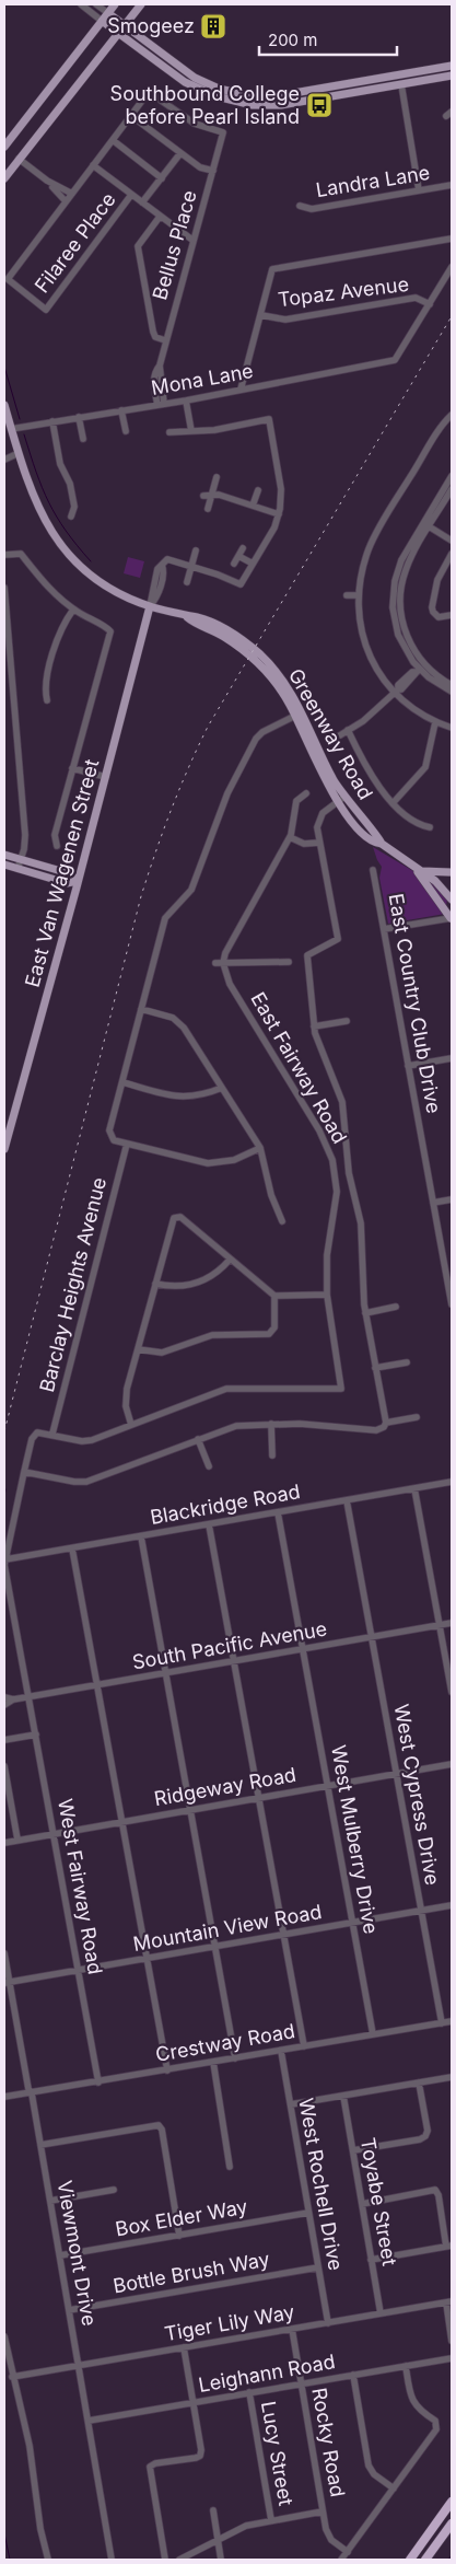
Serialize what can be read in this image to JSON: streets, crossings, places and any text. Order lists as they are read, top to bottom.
{
  "streets": {
    "main road": ["Greenway Road", "East Van Wagenen Street"],
    "street": [
      "Landra Lane",
      "Filaree Place",
      "Bellus Place",
      "Topaz Avenue",
      "Mona Lane",
      "East Country Club Drive",
      "East Fairway Road",
      "Barclay Heights Avenue",
      "Blackridge Road",
      "South Pacific Avenue",
      "Ridgeway Road",
      "West Cypress Drive",
      "West Mulberry Drive",
      "West Fairway Road",
      "Mountain View Road",
      "Crestway Road",
      "West Rochell Drive",
      "Toyabe Street",
      "Box Elder Way",
      "Viewmont Drive",
      "Bottle Brush Way",
      "Tiger Lily Way",
      "Leighann Road",
      "Rocky Road",
      "Lucy Street"
    ]
  },
  "crossings": [
    ["Bellus Place", "Mona Lane"],
    ["Topaz Avenue", "Mona Lane"],
    ["Mona Lane", "Greenway Road"],
    ["Greenway Road", "East Van Wagenen Street"],
    ["East Fairway Road", "Barclay Heights Avenue"],
    ["Blackridge Road", "West Cypress Drive"],
    ["Blackridge Road", "West Mulberry Drive"],
    ["South Pacific Avenue", "West Cypress Drive"],
    ["South Pacific Avenue", "West Mulberry Drive"],
    ["South Pacific Avenue", "West Fairway Road"],
    ["Ridgeway Road", "West Cypress Drive"],
    ["Ridgeway Road", "West Mulberry Drive"],
    ["Ridgeway Road", "West Fairway Road"],
    ["West Cypress Drive", "Mountain View Road"],
    ["West Cypress Drive", "Crestway Road"],
    ["West Mulberry Drive", "Mountain View Road"],
    ["West Mulberry Drive", "Crestway Road"],
    ["West Fairway Road", "Mountain View Road"],
    ["West Fairway Road", "Crestway Road"],
    ["Mountain View Road", "Viewmont Drive"],
    ["Crestway Road", "West Rochell Drive"],
    ["Crestway Road", "Viewmont Drive"],
    ["West Rochell Drive", "Box Elder Way"],
    ["West Rochell Drive", "Bottle Brush Way"],
    ["West Rochell Drive", "Tiger Lily Way"],
    ["Toyabe Street", "Tiger Lily Way"],
    ["Box Elder Way", "Viewmont Drive"],
    ["Viewmont Drive", "Bottle Brush Way"],
    ["Viewmont Drive", "Tiger Lily Way"],
    ["Viewmont Drive", "Leighann Road"],
    ["Tiger Lily Way", "Rocky Road"],
    ["Leighann Road", "Rocky Road"],
    ["Leighann Road", "Lucy Street"]
  ],
  "places": {
    "building": ["Smogeez"],
    "bus stop": ["Southbound College before Pearl Island"]
  },
  "scale_bar": "200 m"
}
